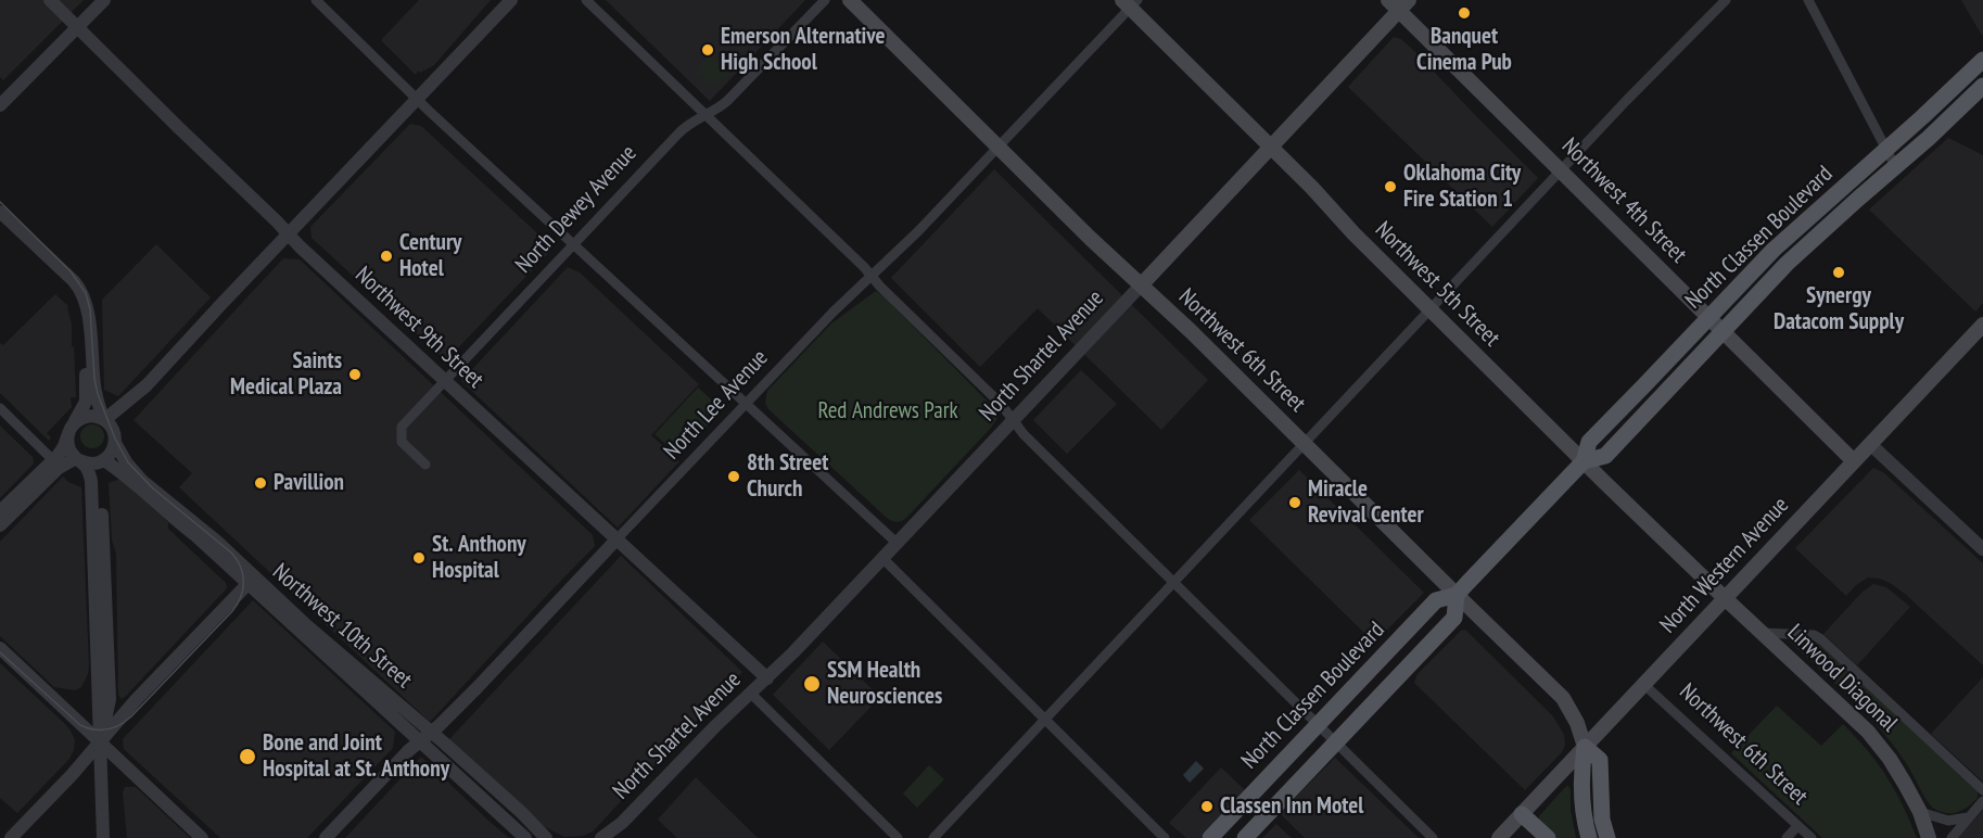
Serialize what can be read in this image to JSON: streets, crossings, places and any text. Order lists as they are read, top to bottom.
{
  "streets": {
    "main road": [
      "Northwest 4th Street",
      "North Classen Boulevard",
      "Northwest 5th Street",
      "Northwest 6th Street",
      "North Shartel Avenue",
      "North Western Avenue",
      "Linwood Diagonal"
    ],
    "street": [
      "North Dewey Avenue",
      "Northwest 9th Street",
      "North Lee Avenue",
      "Northwest 10th Street"
    ]
  },
  "crossings": [
    ["Northwest 4th Street", "North Classen Boulevard"],
    ["Northwest 4th Street", "North Shartel Avenue"],
    ["Northwest 4th Street", "North Western Avenue"],
    ["North Dewey Avenue", "Northwest 9th Street"],
    ["North Classen Boulevard", "Northwest 5th Street"],
    ["North Classen Boulevard", "Northwest 6th Street"],
    ["Northwest 5th Street", "North Shartel Avenue"],
    ["Northwest 5th Street", "North Lee Avenue"],
    ["Northwest 5th Street", "North Western Avenue"],
    ["Northwest 5th Street", "Linwood Diagonal"],
    ["Northwest 9th Street", "North Shartel Avenue"],
    ["Northwest 9th Street", "North Lee Avenue"],
    ["Northwest 6th Street", "North Shartel Avenue"],
    ["Northwest 6th Street", "North Lee Avenue"],
    ["Northwest 6th Street", "North Western Avenue"],
    ["North Lee Avenue", "Northwest 10th Street"],
    ["North Western Avenue", "Linwood Diagonal"]
  ],
  "parks": ["Red Andrews Park"],
  "places": [
    "Banquet Cinema Pub",
    "Emerson Alternative High School",
    "Oklahoma City Fire Station 1",
    "Century Hotel",
    "Synergy Datacom Supply",
    "Saints Medical Plaza",
    "8th Street Church",
    "Pavillion",
    "Miracle Revival Center",
    "St. Anthony Hospital",
    "SSM Health Neurosciences",
    "Bone and Joint Hospital at St. Anthony",
    "Classen Inn Motel"
  ]
}
